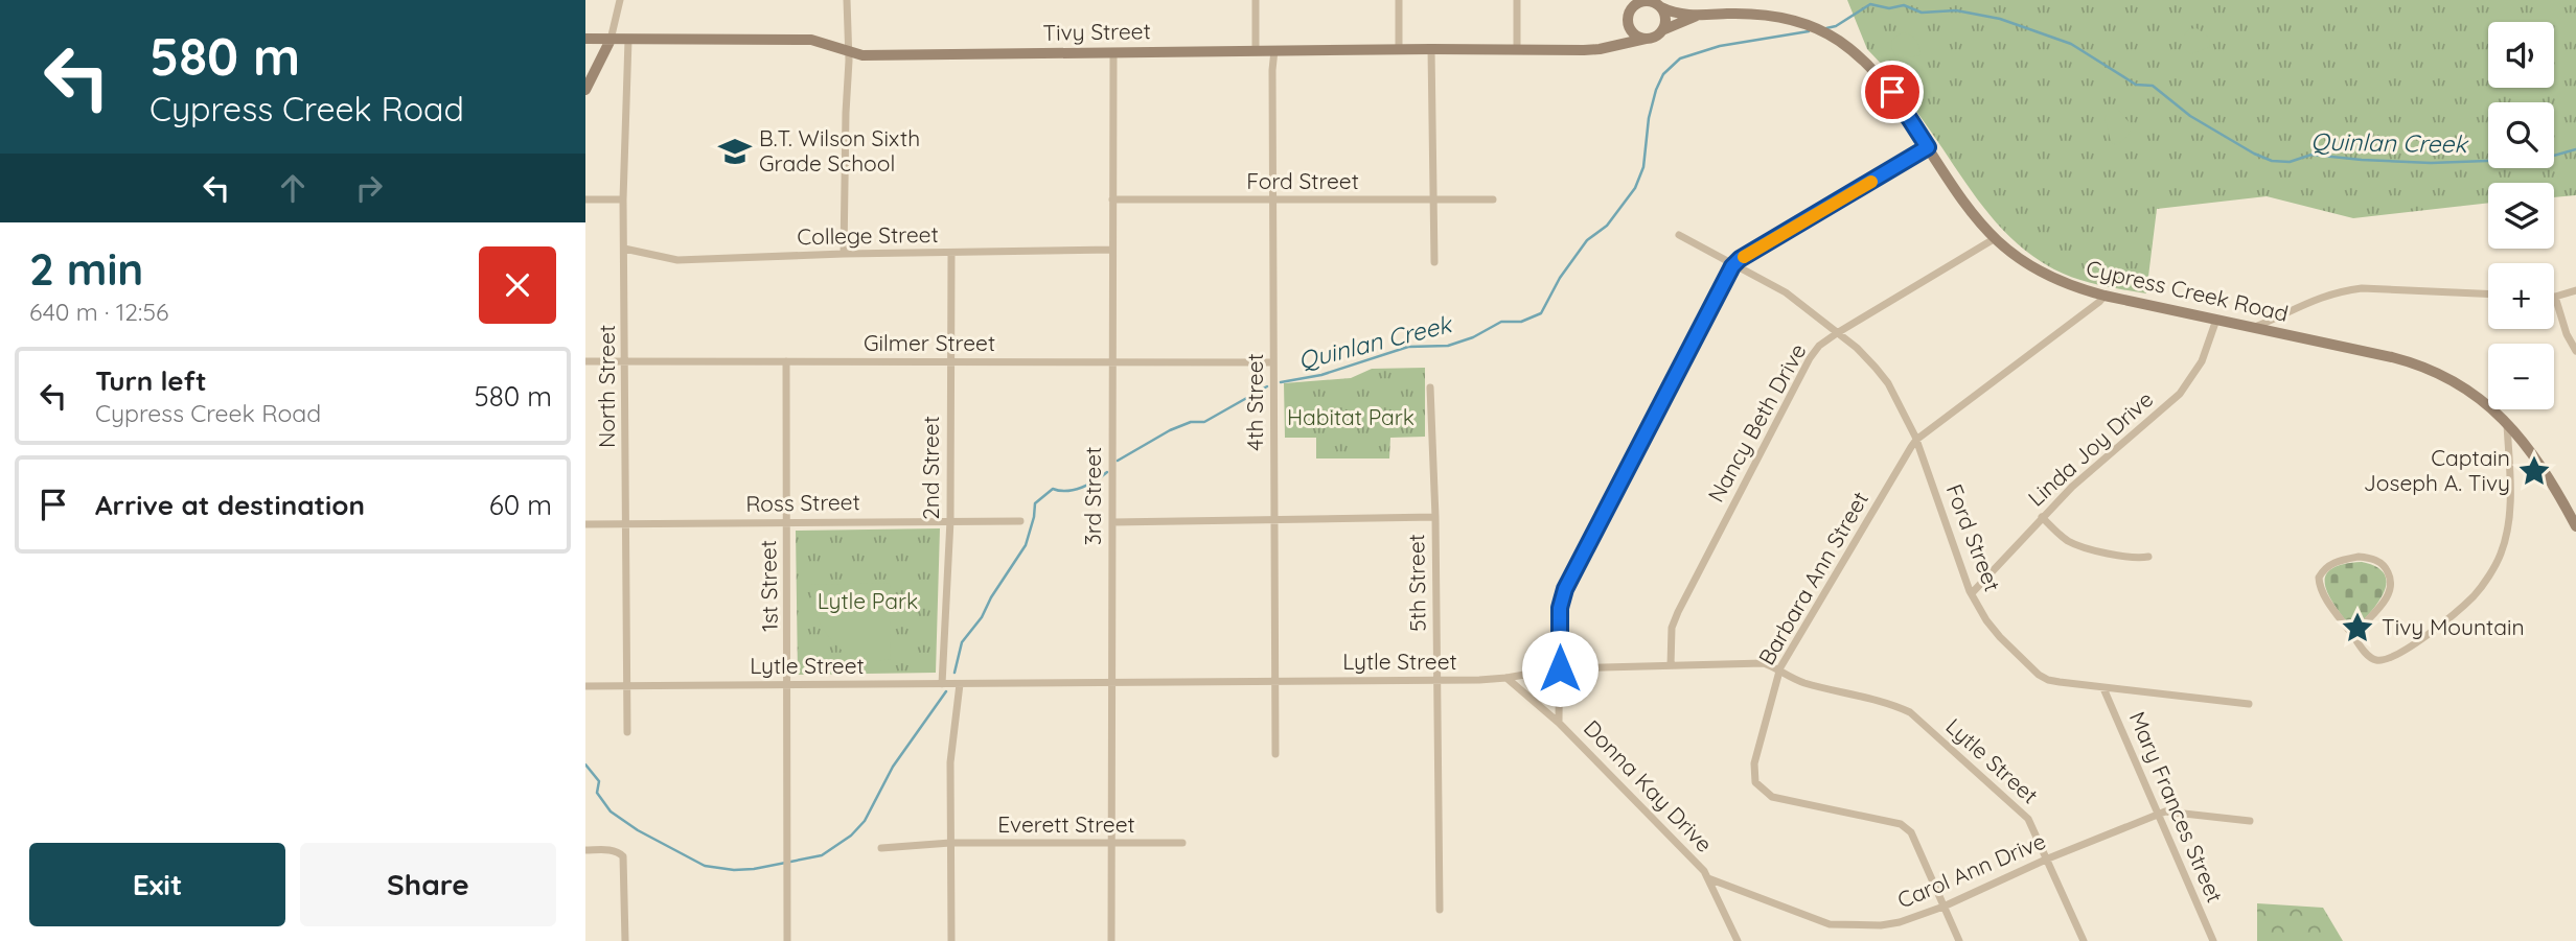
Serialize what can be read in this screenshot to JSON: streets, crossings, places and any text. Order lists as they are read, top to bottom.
{
  "streets": {
    "main road": ["Tivy Street", "Cypress Creek Road"],
    "street": [
      "Ford Street",
      "College Street",
      "Gilmer Street",
      "North Street",
      "4th Street",
      "Nancy Beth Drive",
      "Linda Joy Drive",
      "2nd Street",
      "3rd Street",
      "Ross Street",
      "Barbara Ann Street",
      "5th Street",
      "1st Street",
      "Lytle Street",
      "Donna Kay Drive",
      "Mary Frances Street",
      "Everett Street",
      "Carol Ann Drive"
    ]
  },
  "crossings": [
    ["Tivy Street", "Cypress Creek Road"],
    ["Tivy Street", "North Street"],
    ["Tivy Street", "4th Street"],
    ["Tivy Street", "3rd Street"],
    ["Ford Street", "4th Street"],
    ["Ford Street", "Nancy Beth Drive"],
    ["Ford Street", "Linda Joy Drive"],
    ["Ford Street", "3rd Street"],
    ["Ford Street", "Barbara Ann Street"],
    ["Ford Street", "Donna Kay Drive"],
    ["Ford Street", "Mary Frances Street"],
    ["College Street", "North Street"],
    ["College Street", "2nd Street"],
    ["College Street", "3rd Street"],
    ["Cypress Creek Road", "Nancy Beth Drive"],
    ["Cypress Creek Road", "Linda Joy Drive"],
    ["Cypress Creek Road", "Barbara Ann Street"],
    ["Cypress Creek Road", "Donna Kay Drive"],
    ["Gilmer Street", "North Street"],
    ["Gilmer Street", "4th Street"],
    ["Gilmer Street", "2nd Street"],
    ["Gilmer Street", "3rd Street"],
    ["Gilmer Street", "1st Street"],
    ["North Street", "Ross Street"],
    ["North Street", "Lytle Street"],
    ["4th Street", "Lytle Street"],
    ["Nancy Beth Drive", "Lytle Street"],
    ["2nd Street", "Ross Street"],
    ["2nd Street", "Lytle Street"],
    ["3rd Street", "Lytle Street"],
    ["3rd Street", "Everett Street"],
    ["Ross Street", "1st Street"],
    ["Barbara Ann Street", "Lytle Street"],
    ["Barbara Ann Street", "Carol Ann Drive"],
    ["5th Street", "Lytle Street"],
    ["1st Street", "Lytle Street"],
    ["Lytle Street", "Donna Kay Drive"],
    ["Lytle Street", "Carol Ann Drive"],
    ["Donna Kay Drive", "Carol Ann Drive"],
    ["Mary Frances Street", "Carol Ann Drive"]
  ],
  "water": ["Quinlan Creek"],
  "parks": ["Habitat Park", "Lytle Park"],
  "places": {
    "school or university": ["B.T. Wilson Sixth Grade School"],
    "place": ["Captain Joseph A. Tivy", "Tivy Mountain"]
  },
  "page": {
    "turn": ["580 m", "Cypress Creek Road"],
    "map_buttons": ["+", "−"],
    "heading": ["2 min", "640 m · 12:56"],
    "list": [
      {
        "name": "Turn left",
        "note": "Cypress Creek Road",
        "value": "580 m"
      },
      {
        "name": "Arrive at destination",
        "value": "60 m"
      }
    ],
    "buttons": ["Exit", "Share"]
  }
}
